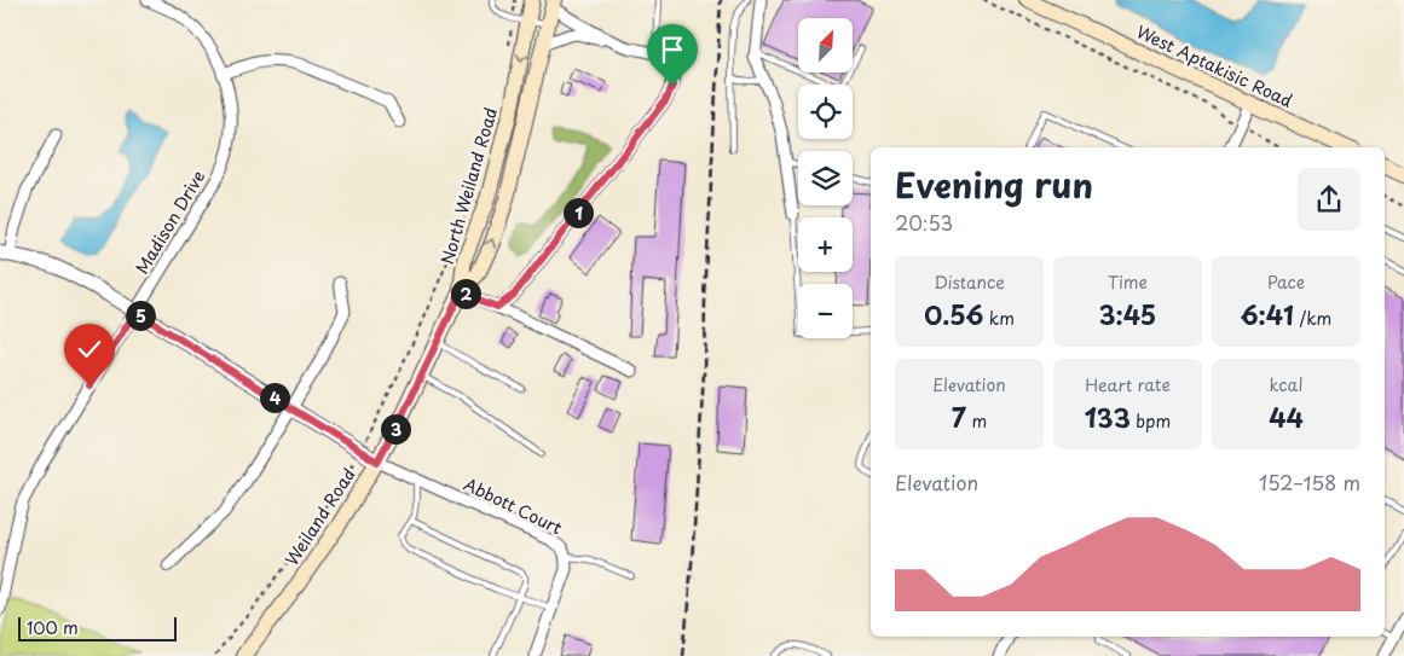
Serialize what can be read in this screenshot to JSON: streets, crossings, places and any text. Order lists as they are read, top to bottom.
{
  "streets": {
    "main road": ["West Aptakisic Road", "North Weiland Road", "Weiland Road"],
    "street": ["Madison Drive", "Abbott Court"]
  },
  "crossings": [
    ["North Weiland Road", "Weiland Road"],
    ["Abbott Court", "Weiland Road"]
  ],
  "scale_bar": "100 m",
  "north": "top right",
  "page": {
    "map_buttons": ["+", "−"],
    "heading": ["Evening run", "20:53"],
    "pins": [
      "1",
      "2",
      "5",
      "4",
      "3"
    ],
    "stats": [
      ["Distance", "0.56 km"],
      ["Time", "3:45"],
      ["Pace", "6:41 /km"],
      ["Elevation", "7 m"],
      ["Heart rate", "133 bpm"],
      ["kcal", "44"]
    ],
    "chart": ["Elevation", "152–158 m"],
    "scale": "100 m"
  }
}
